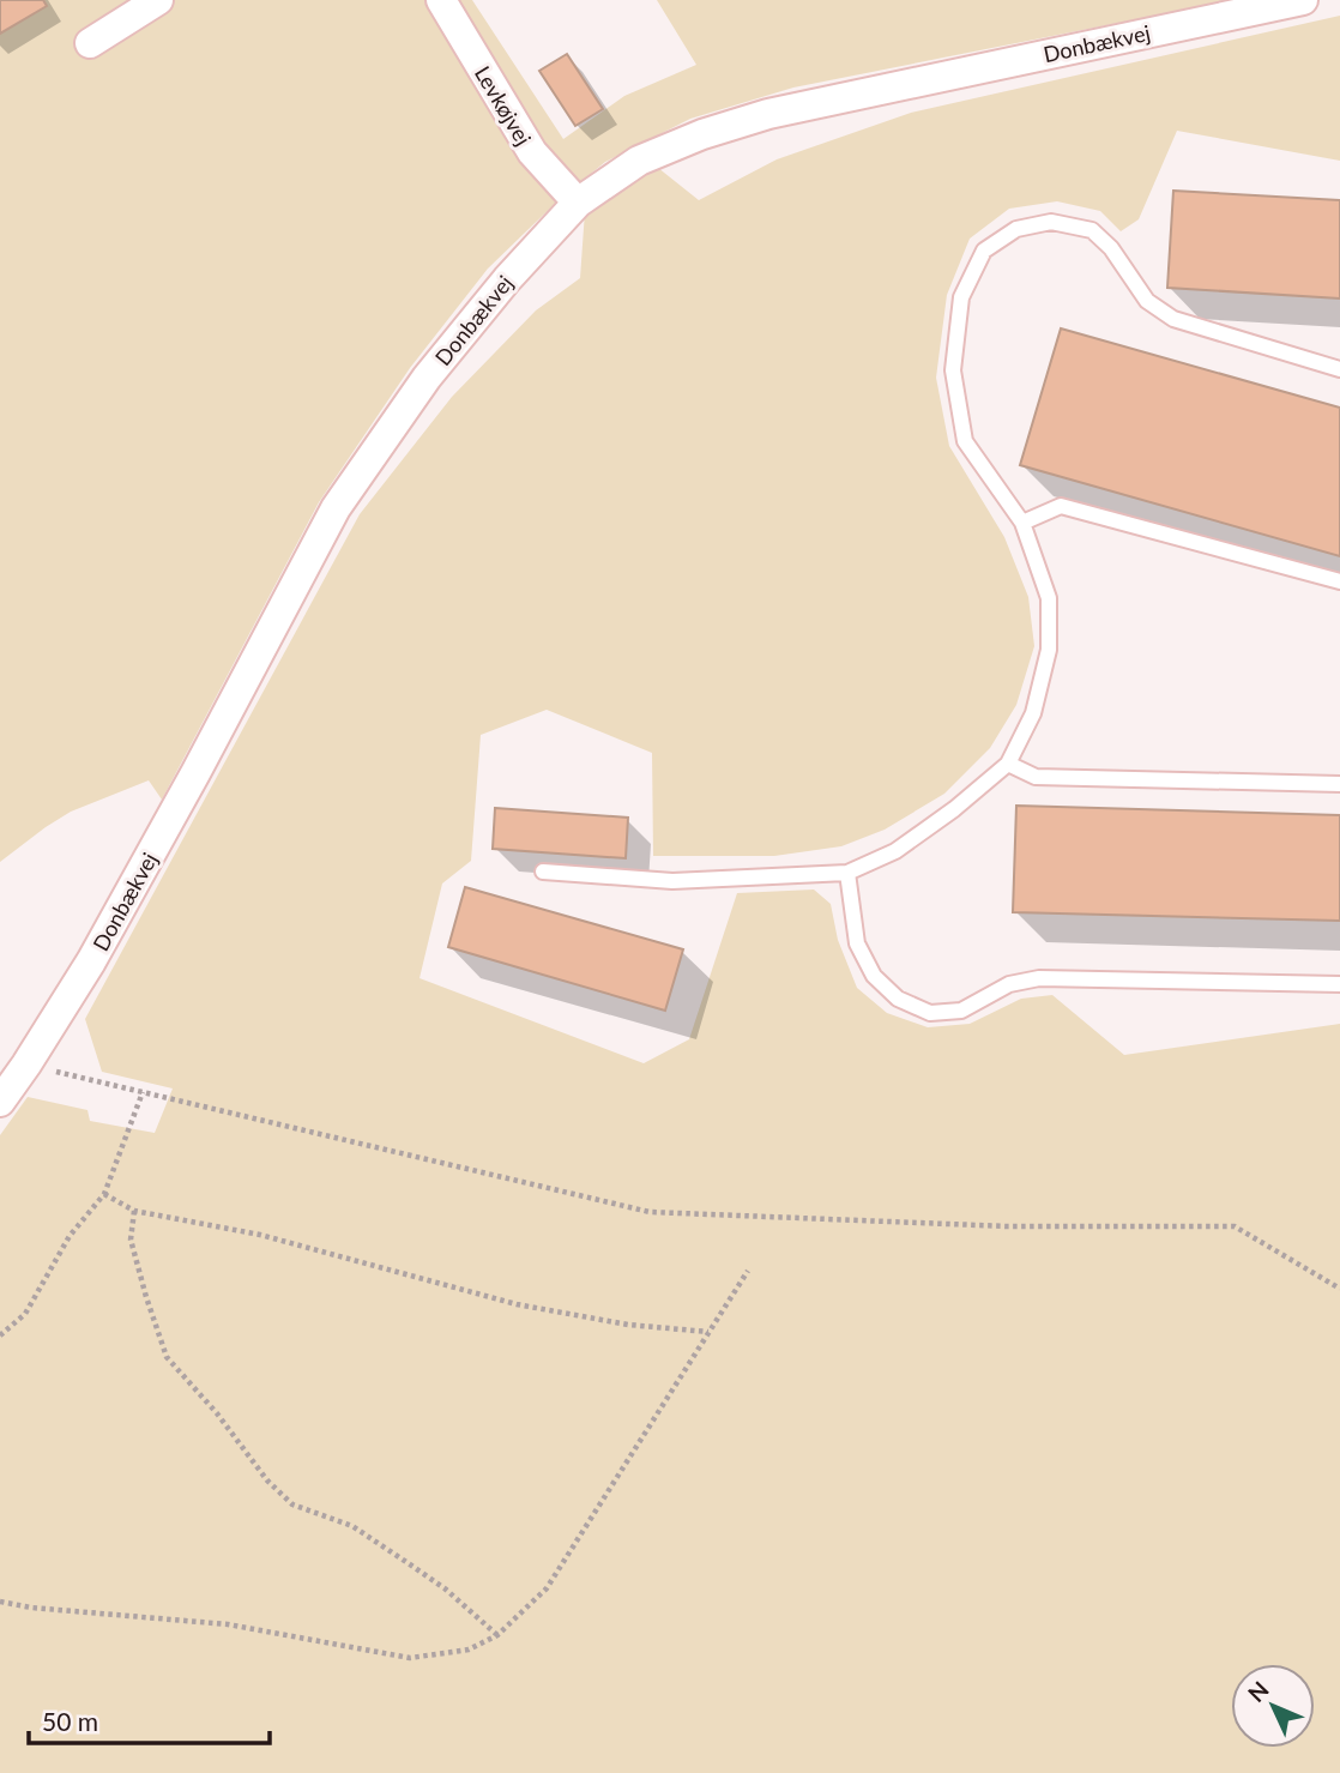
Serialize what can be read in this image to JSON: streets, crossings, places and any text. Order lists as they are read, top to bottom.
{
  "streets": {
    "street": ["Donbækvej", "Levkøjvej"]
  },
  "crossings": [
    ["Donbækvej", "Levkøjvej"]
  ],
  "scale_bar": "50 m",
  "north": "top left"
}
